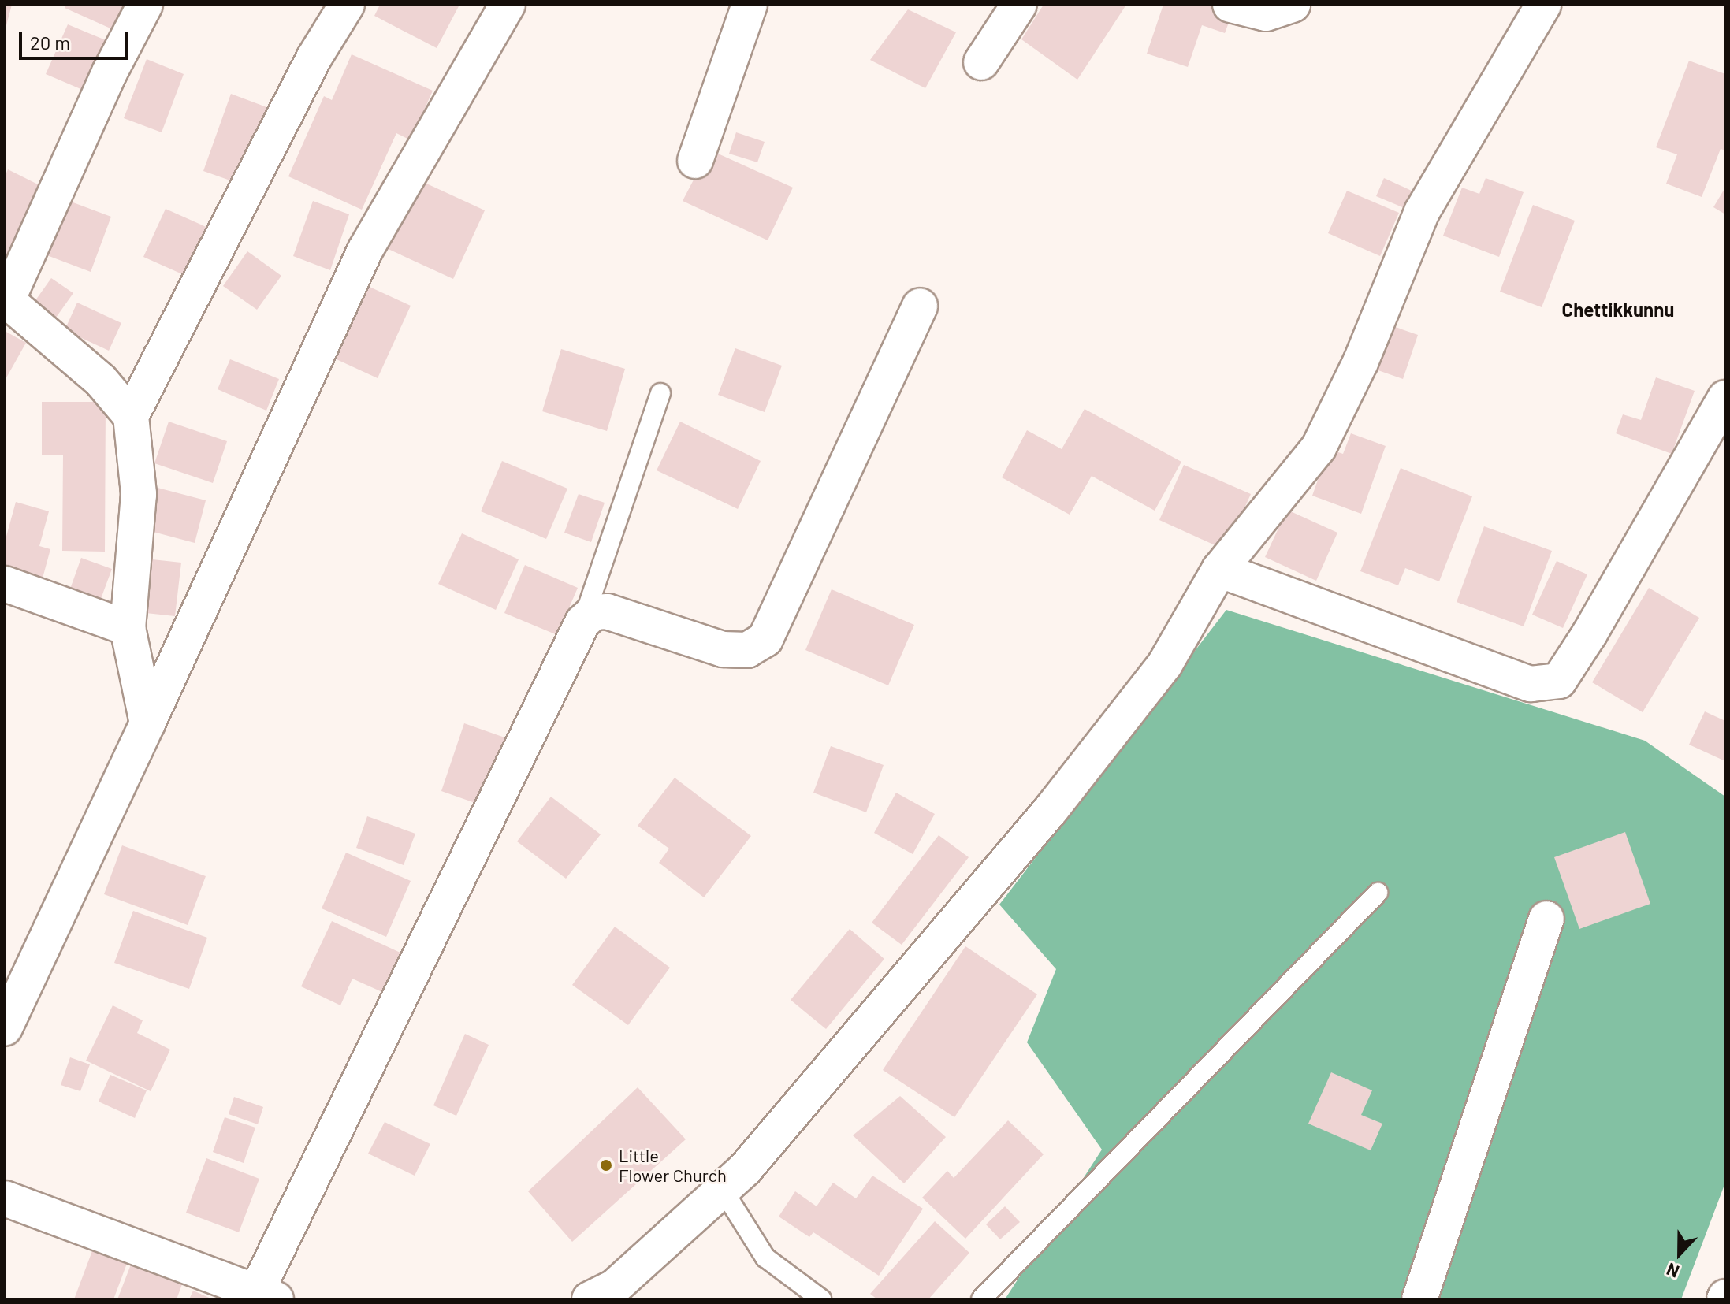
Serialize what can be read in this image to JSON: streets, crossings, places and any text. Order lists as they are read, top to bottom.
{
  "districts": ["Chettikkunnu"],
  "places": ["Little Flower Church"],
  "scale_bar": "20 m",
  "north": "bottom"
}
